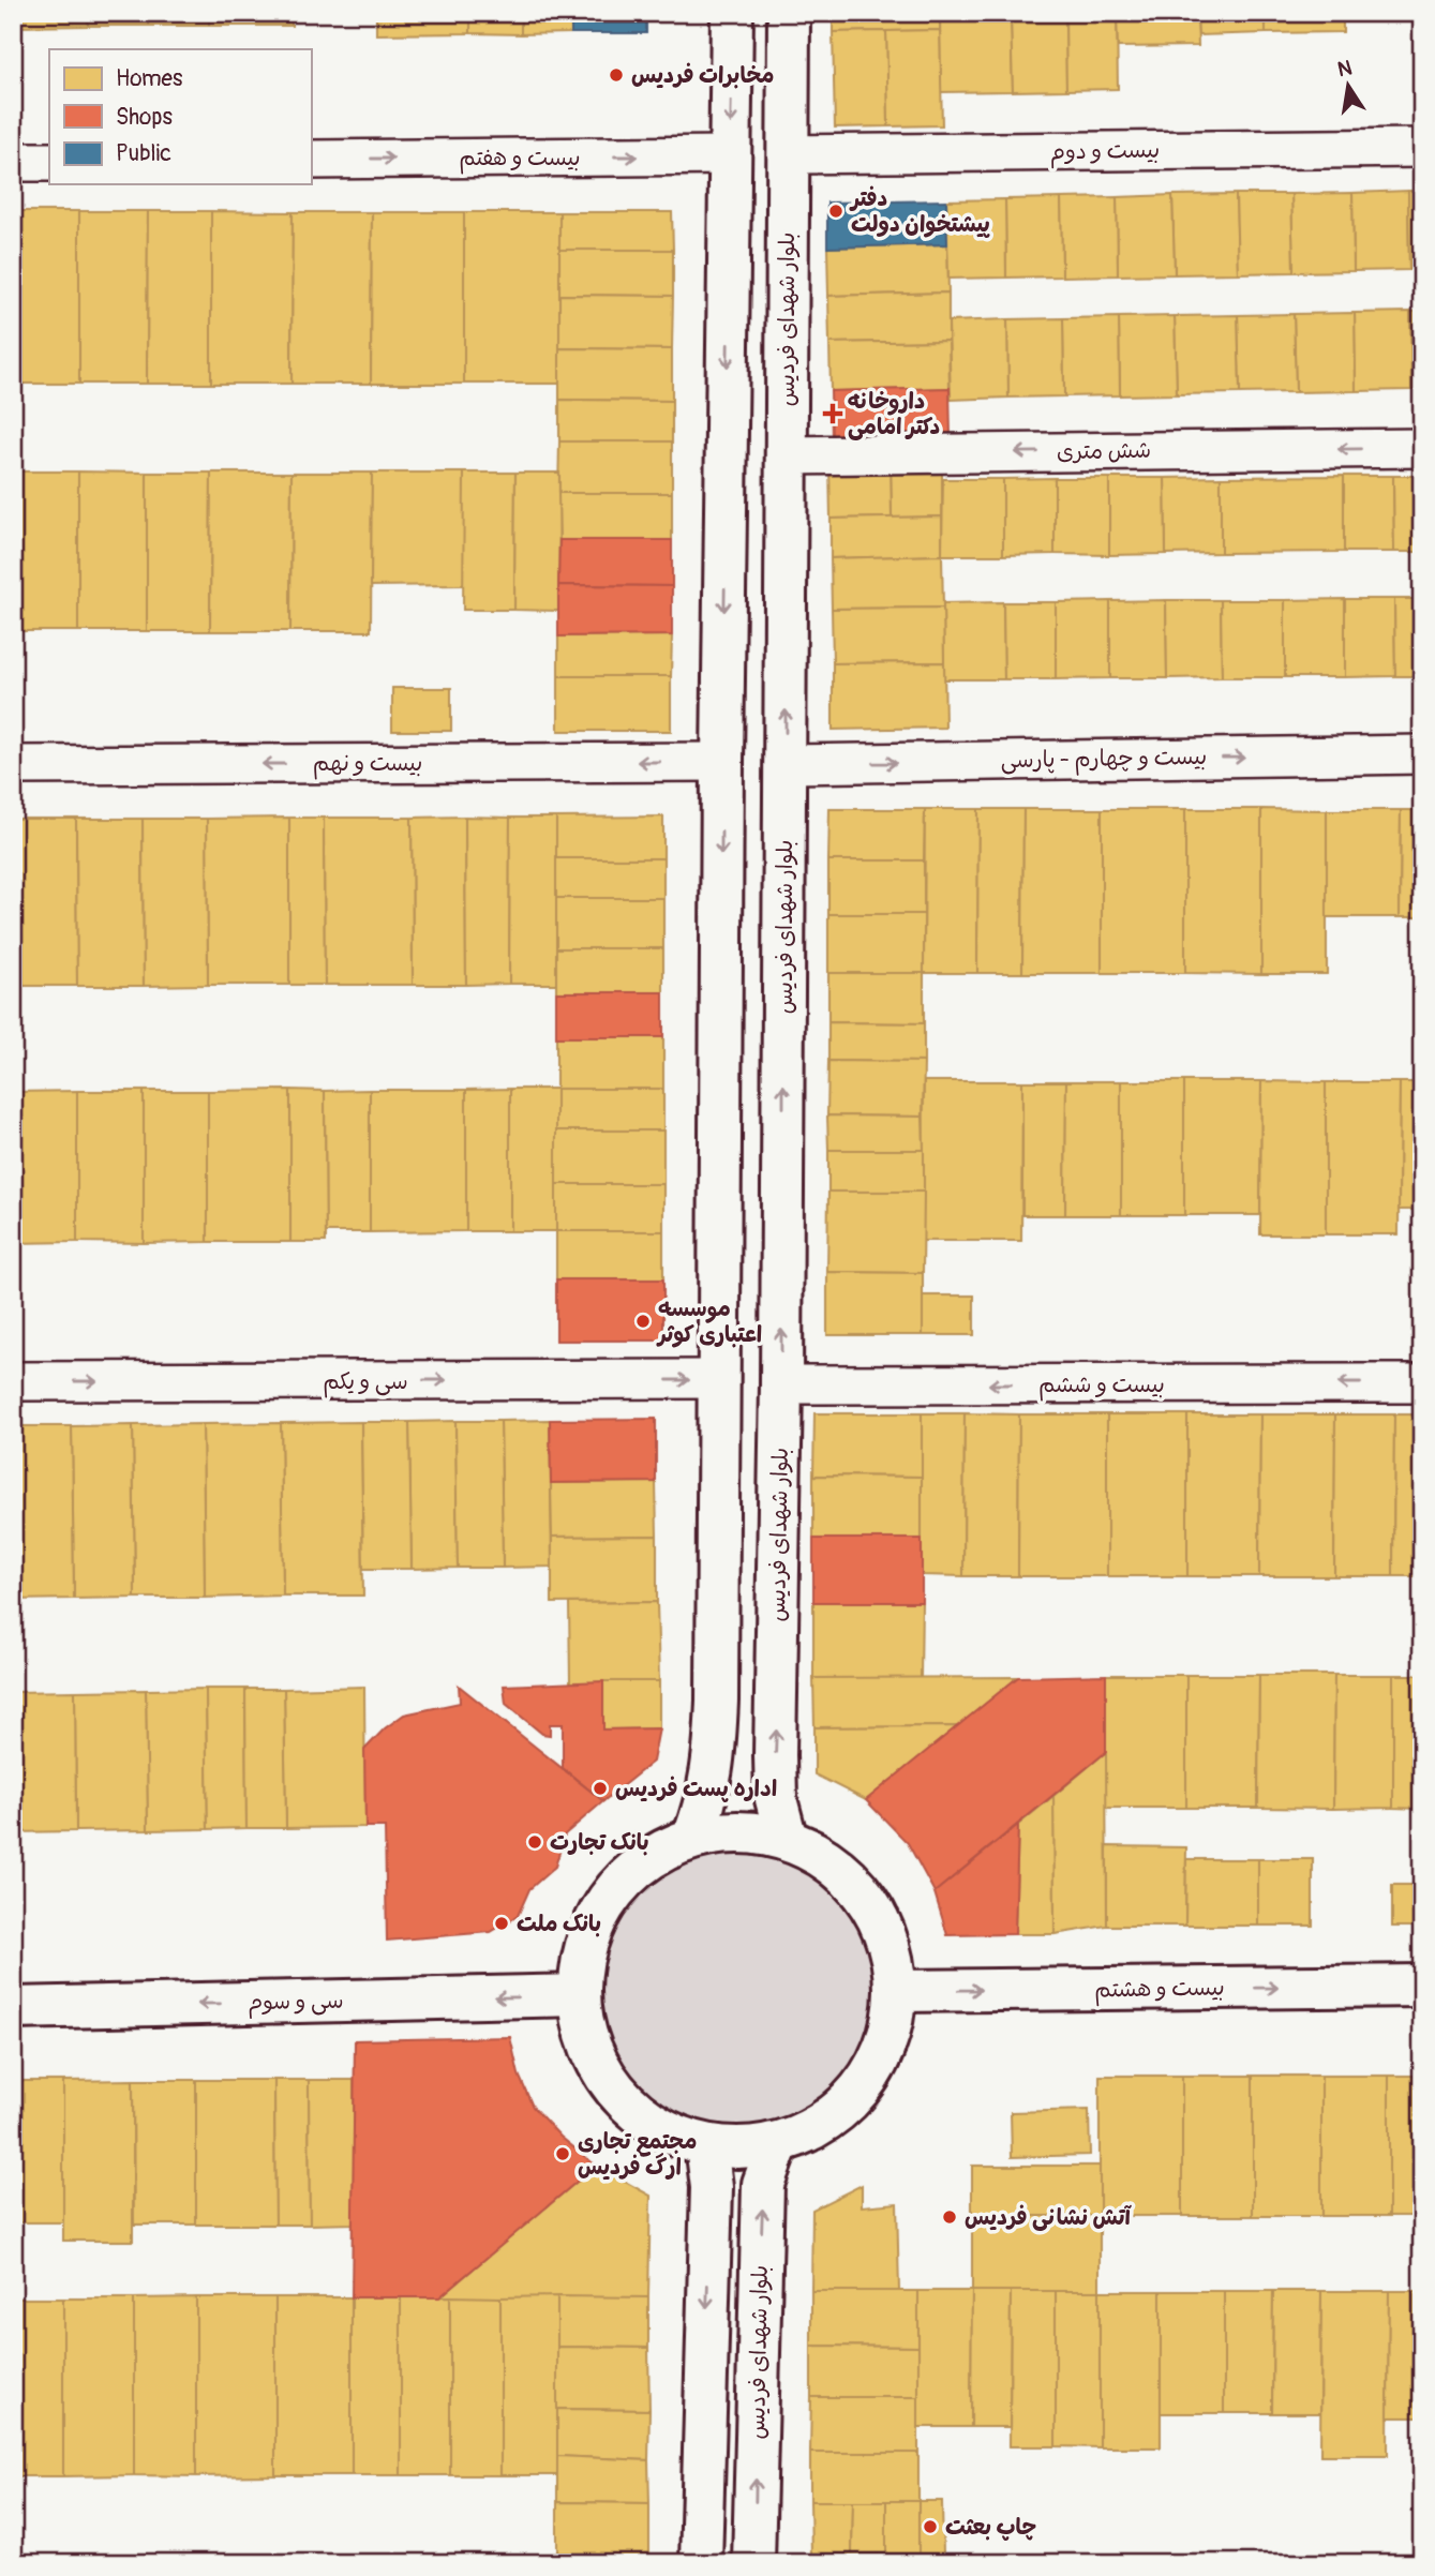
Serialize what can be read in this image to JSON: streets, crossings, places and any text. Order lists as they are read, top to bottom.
{
  "streets": {
    "main road": ["بلوار شهدای فردیس", "بیست و هشتم", "سی و سوم"],
    "street": [
      "بیست و دوم",
      "بیست و هفتم",
      "شش متری",
      "بیست و چهارم - پارسی",
      "بیست و نهم",
      "سی و یکم",
      "بیست و ششم"
    ]
  },
  "crossings": [
    ["بیست و دوم", "بلوار شهدای فردیس"],
    ["بلوار شهدای فردیس", "شش متری"],
    ["بلوار شهدای فردیس", "بیست و چهارم - پارسی"],
    ["بلوار شهدای فردیس", "بیست و ششم"]
  ],
  "one_way": [
    "بیست و هفتم",
    "شش متری",
    "بیست و چهارم - پارسی",
    "بیست و نهم",
    "سی و یکم",
    "بیست و ششم",
    "بیست و هشتم",
    "سی و سوم"
  ],
  "places": {
    "other": [
      "مخابرات فردیس",
      "دفتر پیشتخوان دولت",
      "موسسه اعتباری کوثر",
      "اداره پست فردیس",
      "بانک تجارت",
      "بانک ملت",
      "مجتمع تجاری ارگ فردیس",
      "آتش نشانی فردیس",
      "چاپ بعثت"
    ],
    "health": ["داروخانه دکتر امامی"]
  },
  "legend": ["Homes", "Shops", "Public"],
  "north": "top"
}
